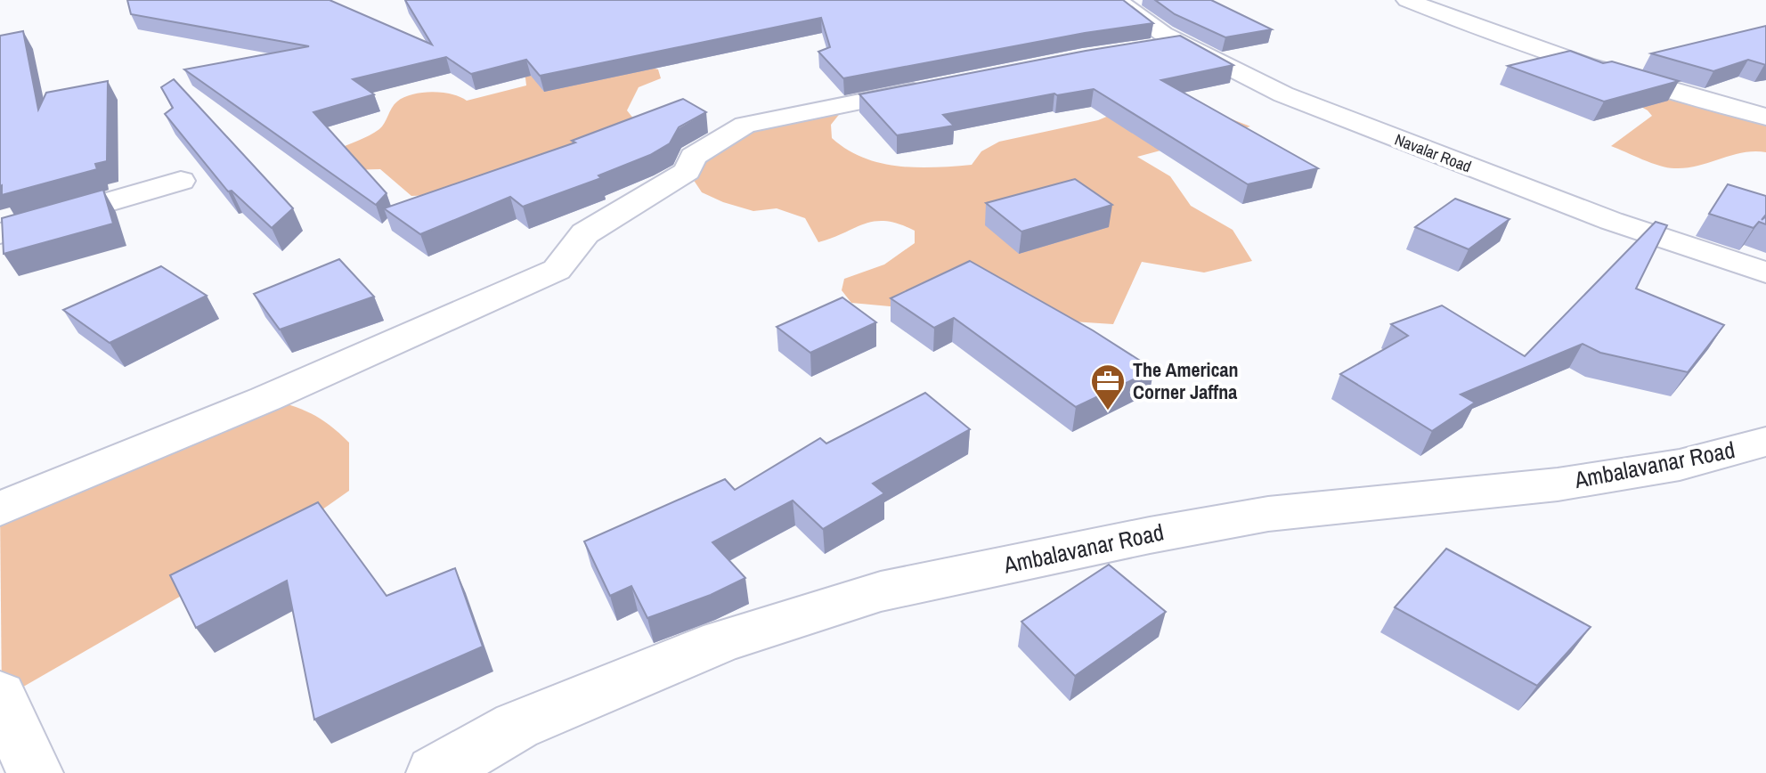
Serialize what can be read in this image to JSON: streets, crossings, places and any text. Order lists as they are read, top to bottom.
{
  "streets": {
    "street": ["Navalar Road", "Ambalavanar Road"]
  },
  "places": {
    "office": ["The American Corner Jaffna"]
  }
}
